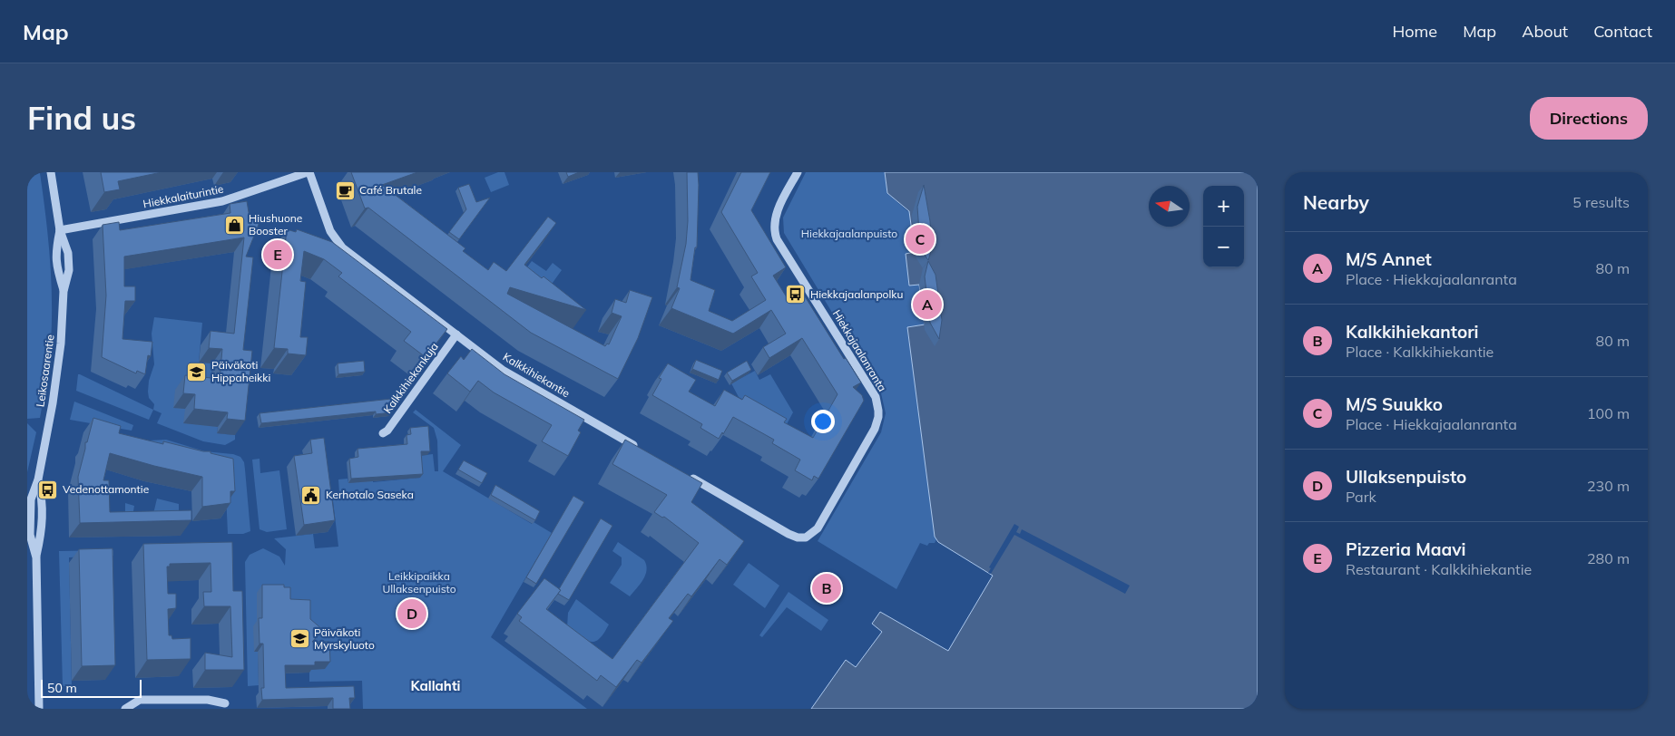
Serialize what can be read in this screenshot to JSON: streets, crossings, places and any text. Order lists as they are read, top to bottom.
{
  "streets": {
    "street": [
      "Hiekkalaiturintie",
      "Hiekkajaalanranta",
      "Leikosaarentie",
      "Kalkkihiekantie",
      "Kalkkihiekankuja"
    ]
  },
  "crossings": [
    ["Hiekkalaiturintie", "Leikosaarentie"],
    ["Hiekkalaiturintie", "Kalkkihiekantie"],
    ["Kalkkihiekantie", "Kalkkihiekankuja"]
  ],
  "districts": ["Kallahti"],
  "parks": ["Hiekkajaalanpuisto", "Leikkipaikka Ullaksenpuisto"],
  "places": {
    "cafe": ["Café Brutale"],
    "shop": ["Hiushuone Booster"],
    "bus stop": ["Hiekkajaalanpolku", "Vedenottamontie"],
    "school or university": ["Päiväkoti Hippaheikki", "Päiväkoti Myrskyluoto"],
    "public building": ["Kerhotalo Saseka"]
  },
  "scale_bar": "50 m",
  "north": "left",
  "page": {
    "header": "Map",
    "nav": [
      "Home",
      "Map",
      "About",
      "Contact"
    ],
    "buttons": "Directions",
    "title": "Find us",
    "heading": ["Nearby", "5 results"],
    "map_buttons": ["+", "−"],
    "pins": [
      "C",
      "E",
      "A",
      "B",
      "D"
    ],
    "list": [
      {
        "mark": "A",
        "name": "M/S Annet",
        "note": "Place · Hiekkajaalanranta",
        "value": "80 m"
      },
      {
        "mark": "B",
        "name": "Kalkkihiekantori",
        "note": "Place · Kalkkihiekantie",
        "value": "80 m"
      },
      {
        "mark": "C",
        "name": "M/S Suukko",
        "note": "Place · Hiekkajaalanranta",
        "value": "100 m"
      },
      {
        "mark": "D",
        "name": "Ullaksenpuisto",
        "note": "Park",
        "value": "230 m"
      },
      {
        "mark": "E",
        "name": "Pizzeria Maavi",
        "note": "Restaurant · Kalkkihiekantie",
        "value": "280 m"
      }
    ],
    "scale": "50 m"
  }
}
